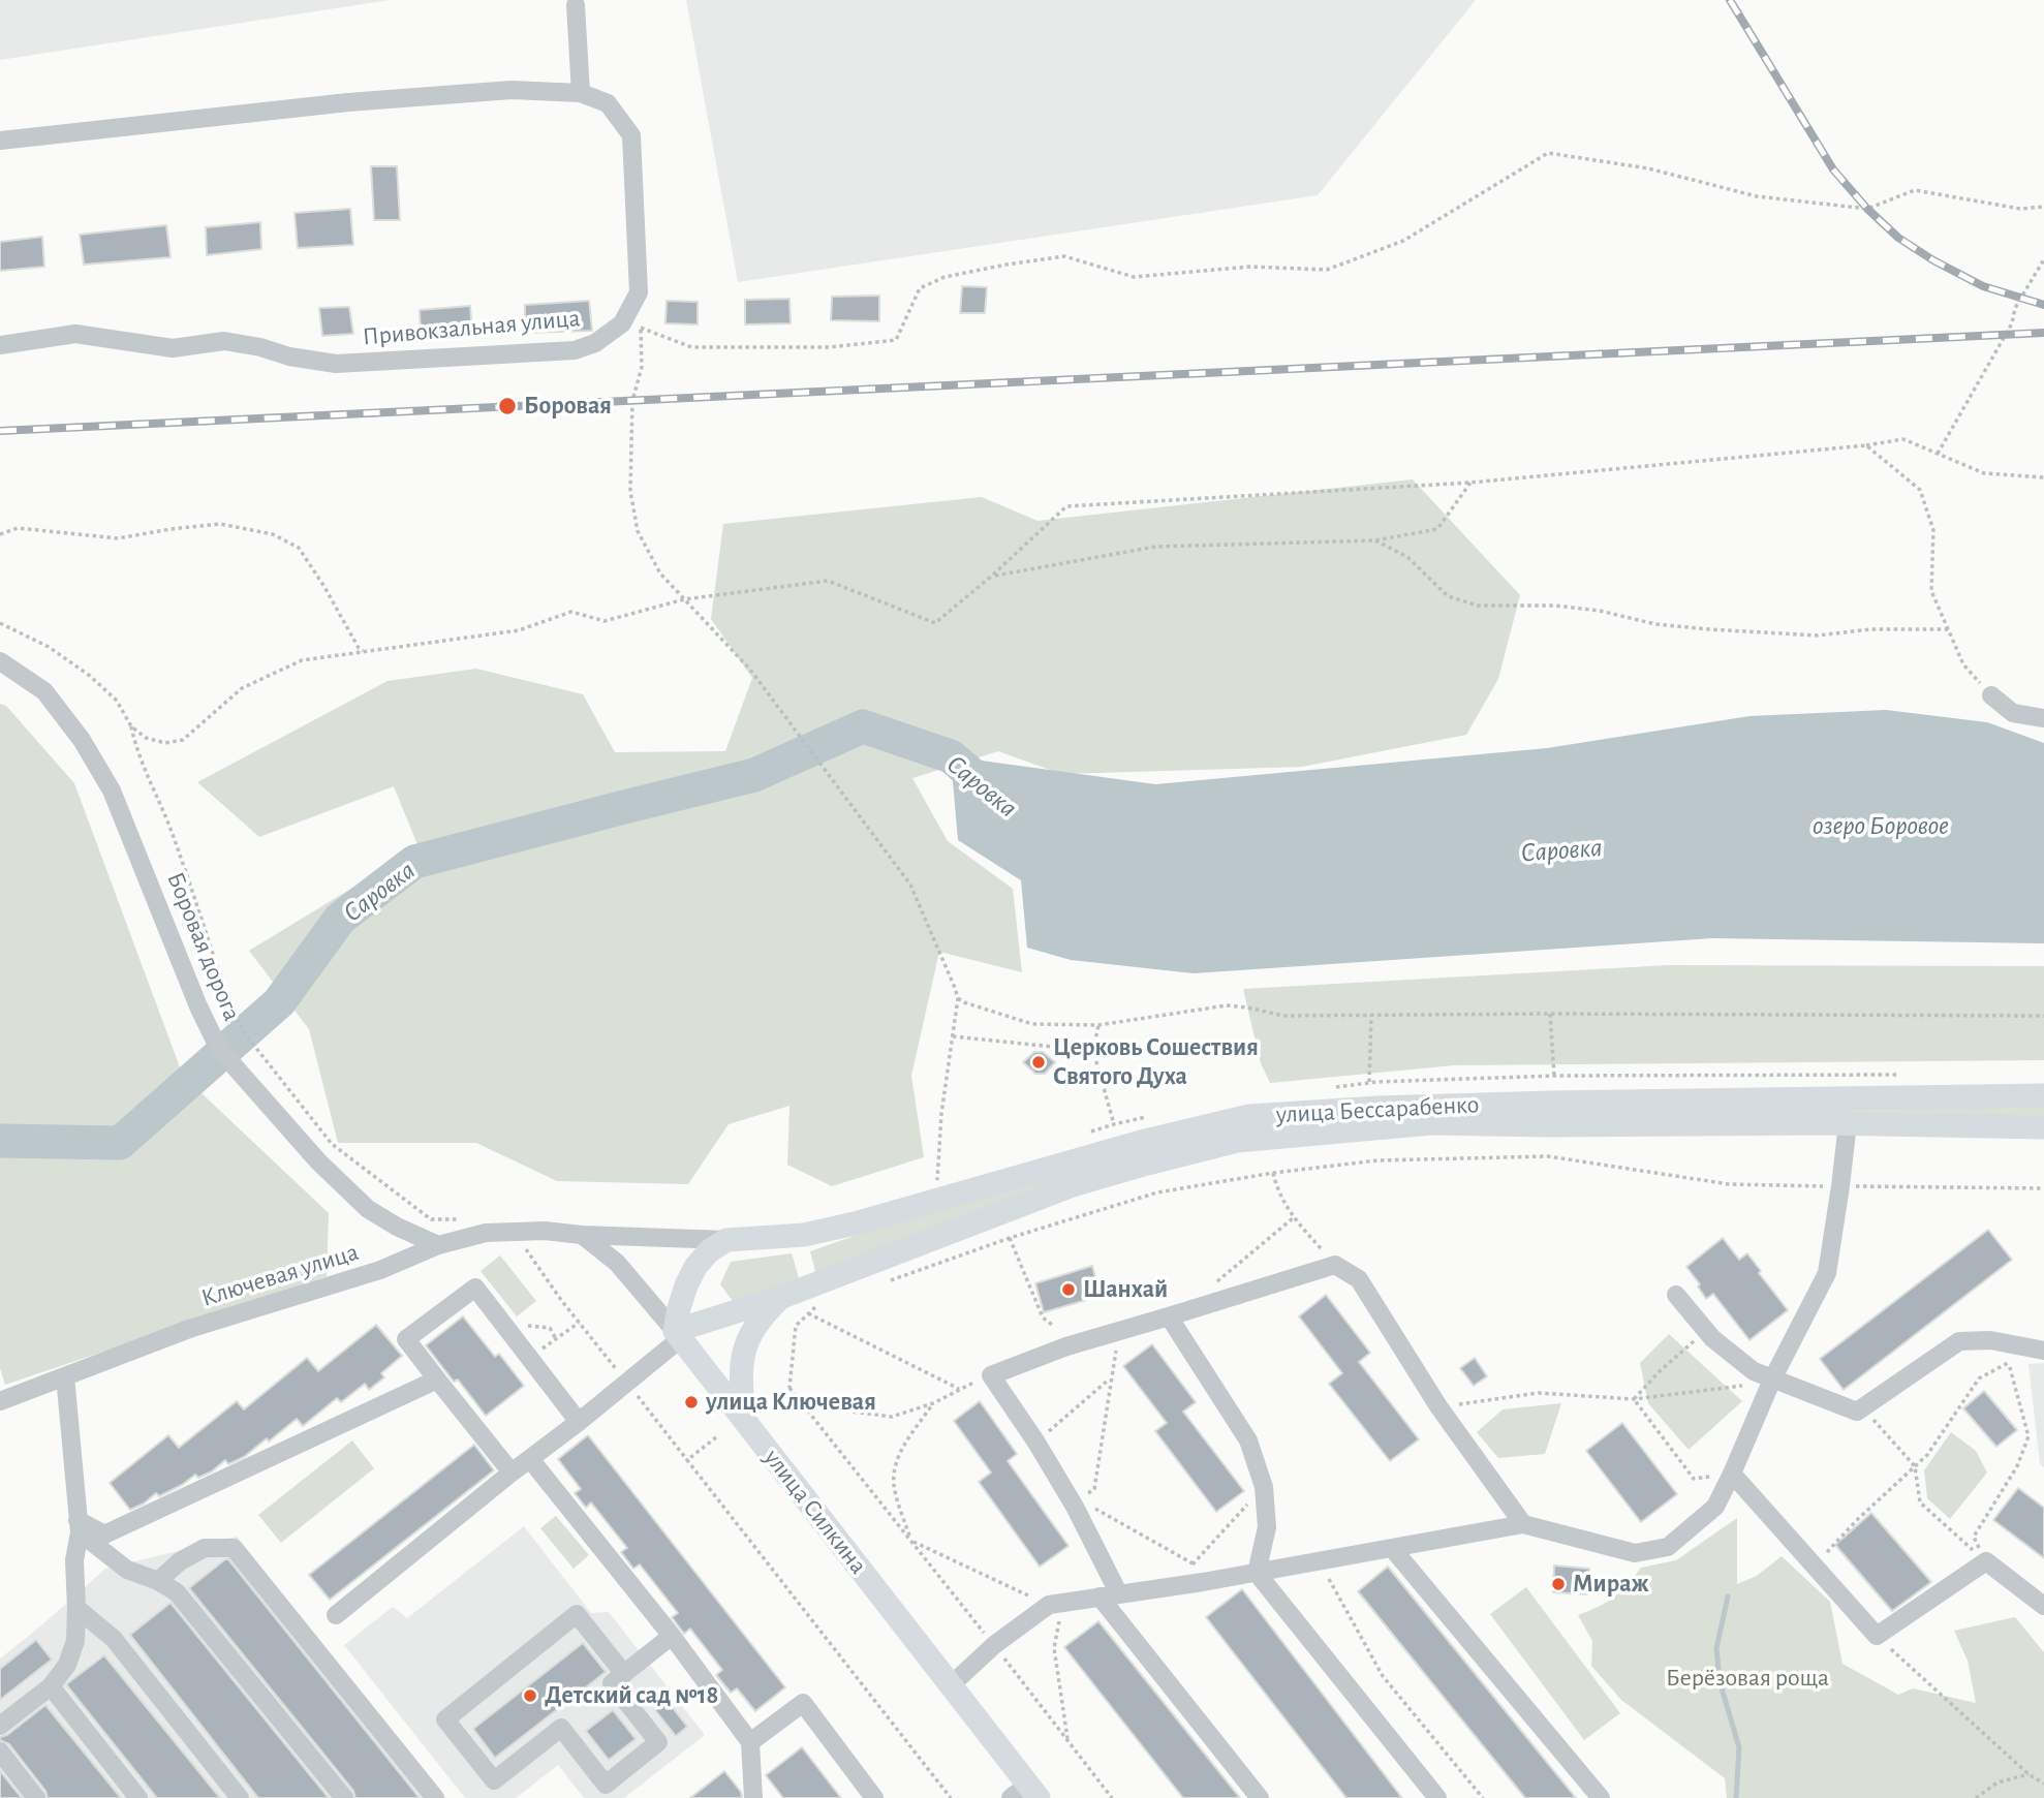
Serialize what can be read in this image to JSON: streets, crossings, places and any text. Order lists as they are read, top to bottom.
{
  "streets": {
    "main road": ["улица Бессарабенко", "улица Силкина"],
    "street": ["Привокзальная улица", "Боровая дорога", "Ключевая улица"]
  },
  "crossings": [
    ["Боровая дорога", "Ключевая улица"],
    ["улица Бессарабенко", "Ключевая улица"],
    ["улица Бессарабенко", "улица Силкина"],
    ["Ключевая улица", "улица Силкина"]
  ],
  "water": ["Саровка", "озеро Боровое"],
  "parks": ["Берёзовая роща"],
  "places": [
    "Боровая",
    "Церковь Сошествия Святого Духа",
    "Шанхай",
    "улица Ключевая",
    "Мираж",
    "Детский сад №18"
  ]
}
